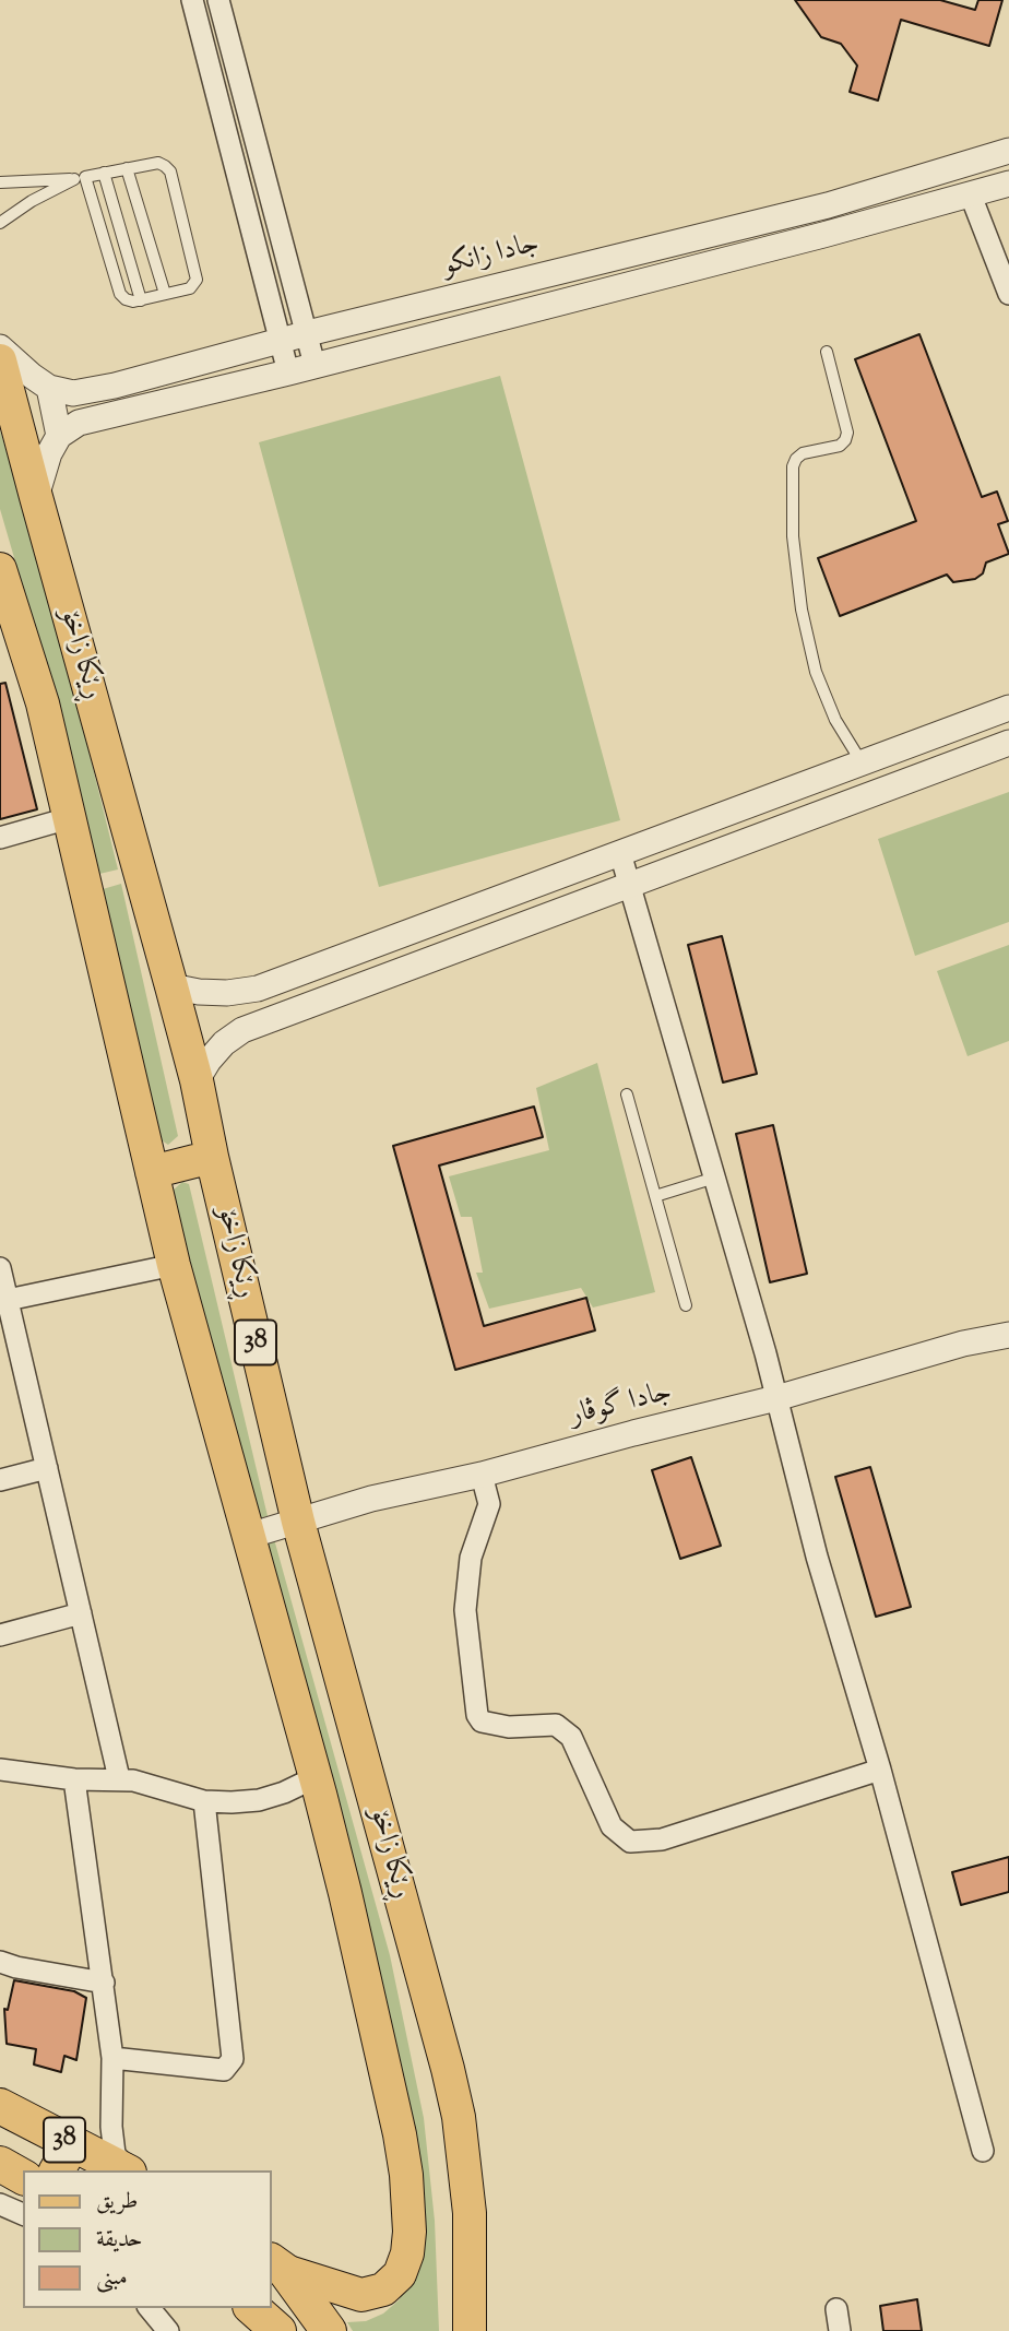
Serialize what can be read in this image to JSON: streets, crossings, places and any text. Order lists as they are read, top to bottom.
{
  "streets": {
    "highway": ["ڕێکا زاخۆ", "38"],
    "street": ["جادا زانکو", "جادا گوڤار"]
  },
  "crossings": [
    ["ڕێکا زاخۆ", "جادا گوڤار"]
  ],
  "legend": ["طريق", "حديقة", "مبنى"]
}
